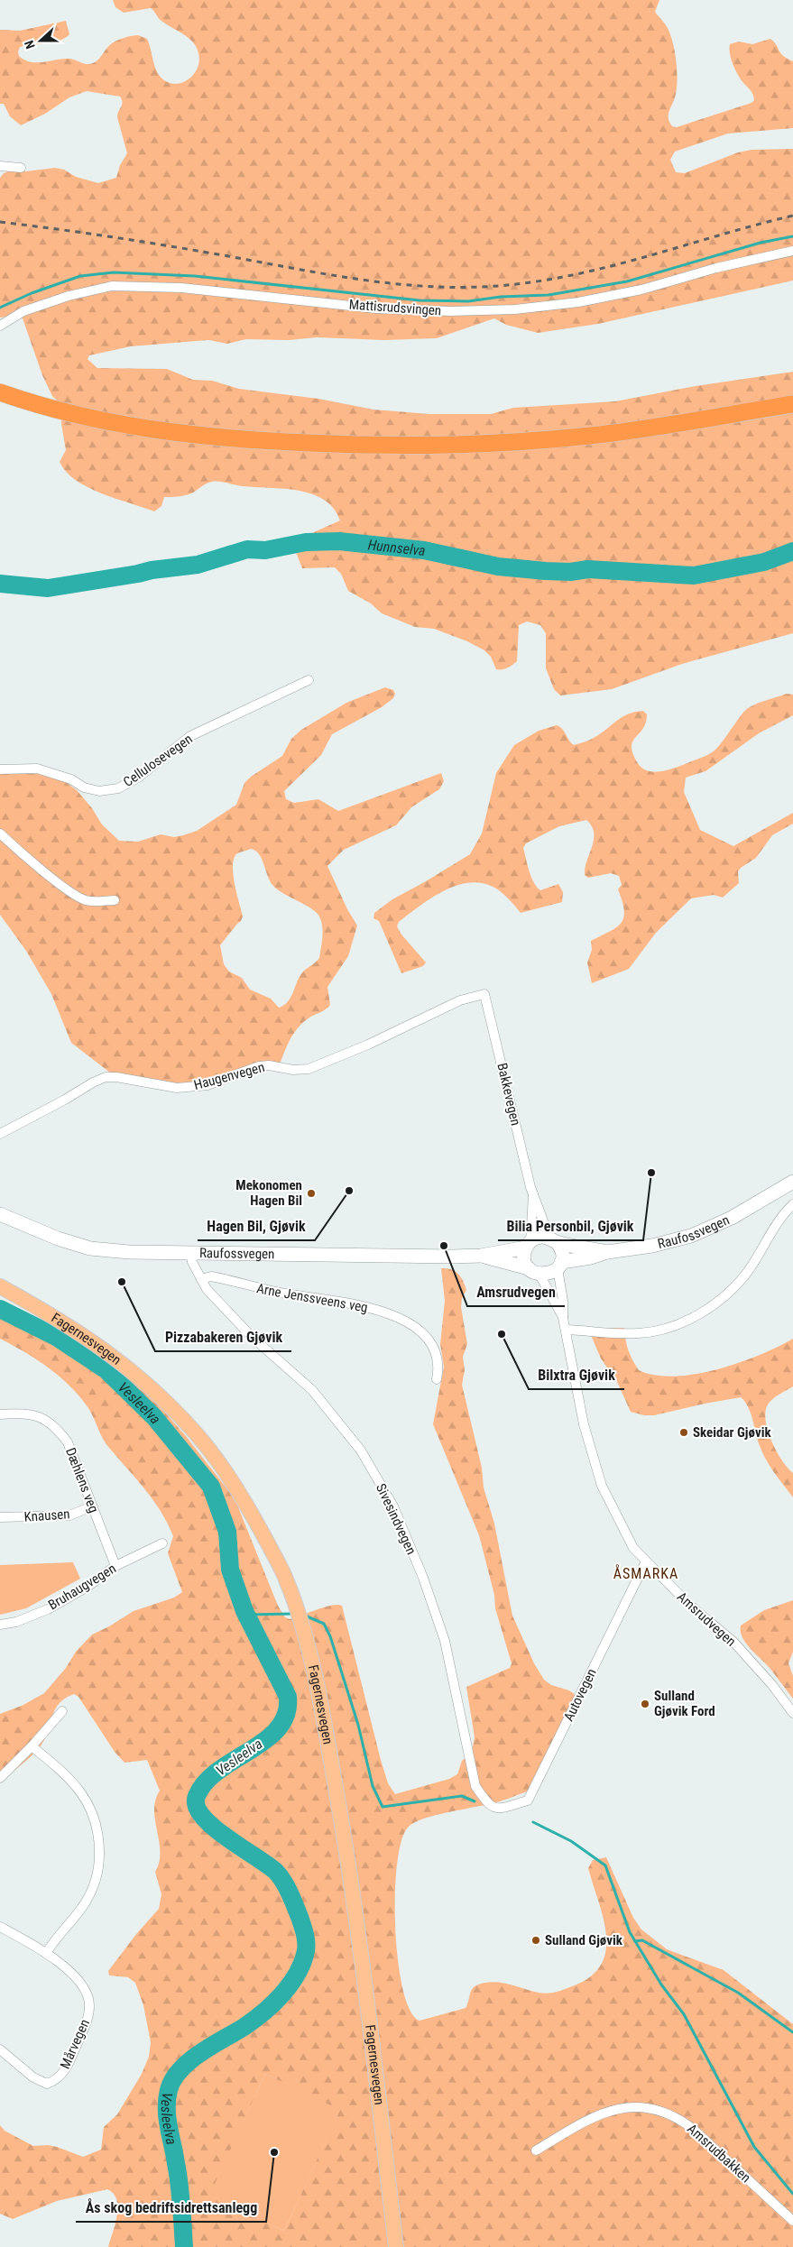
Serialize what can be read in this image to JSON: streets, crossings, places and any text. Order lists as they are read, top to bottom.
{
  "streets": {
    "main road": ["Raufossvegen", "Fagernesvegen"],
    "street": [
      "Mattisrudsvingen",
      "Cellulosevegen",
      "Haugenvegen",
      "Bakkevegen",
      "Arne Jenssveens veg",
      "Dæhlens veg",
      "Knausen",
      "Sivesindvegen",
      "Bruhaugvegen",
      "Amsrudvegen",
      "Autovegen",
      "Mårvegen",
      "Amsrudbakken"
    ]
  },
  "crossings": [
    ["Haugenvegen", "Bakkevegen"],
    ["Bakkevegen", "Raufossvegen"],
    ["Bakkevegen", "Amsrudvegen"],
    ["Raufossvegen", "Sivesindvegen"],
    ["Raufossvegen", "Amsrudvegen"],
    ["Arne Jenssveens veg", "Sivesindvegen"],
    ["Dæhlens veg", "Knausen"],
    ["Dæhlens veg", "Bruhaugvegen"],
    ["Sivesindvegen", "Autovegen"],
    ["Amsrudvegen", "Autovegen"]
  ],
  "districts": ["ÅSMARKA"],
  "water": ["Hunnselva", "Vesleelva"],
  "places": [
    "Bilia Personbil, Gjøvik",
    "Hagen Bil, Gjøvik",
    "Mekonomen Hagen Bil",
    "Amsrudvegen",
    "Pizzabakeren Gjøvik",
    "Bilxtra Gjøvik",
    "Skeidar Gjøvik",
    "Sulland Gjøvik Ford",
    "Sulland Gjøvik",
    "Ås skog bedriftsidrettsanlegg"
  ],
  "north": "left"
}
